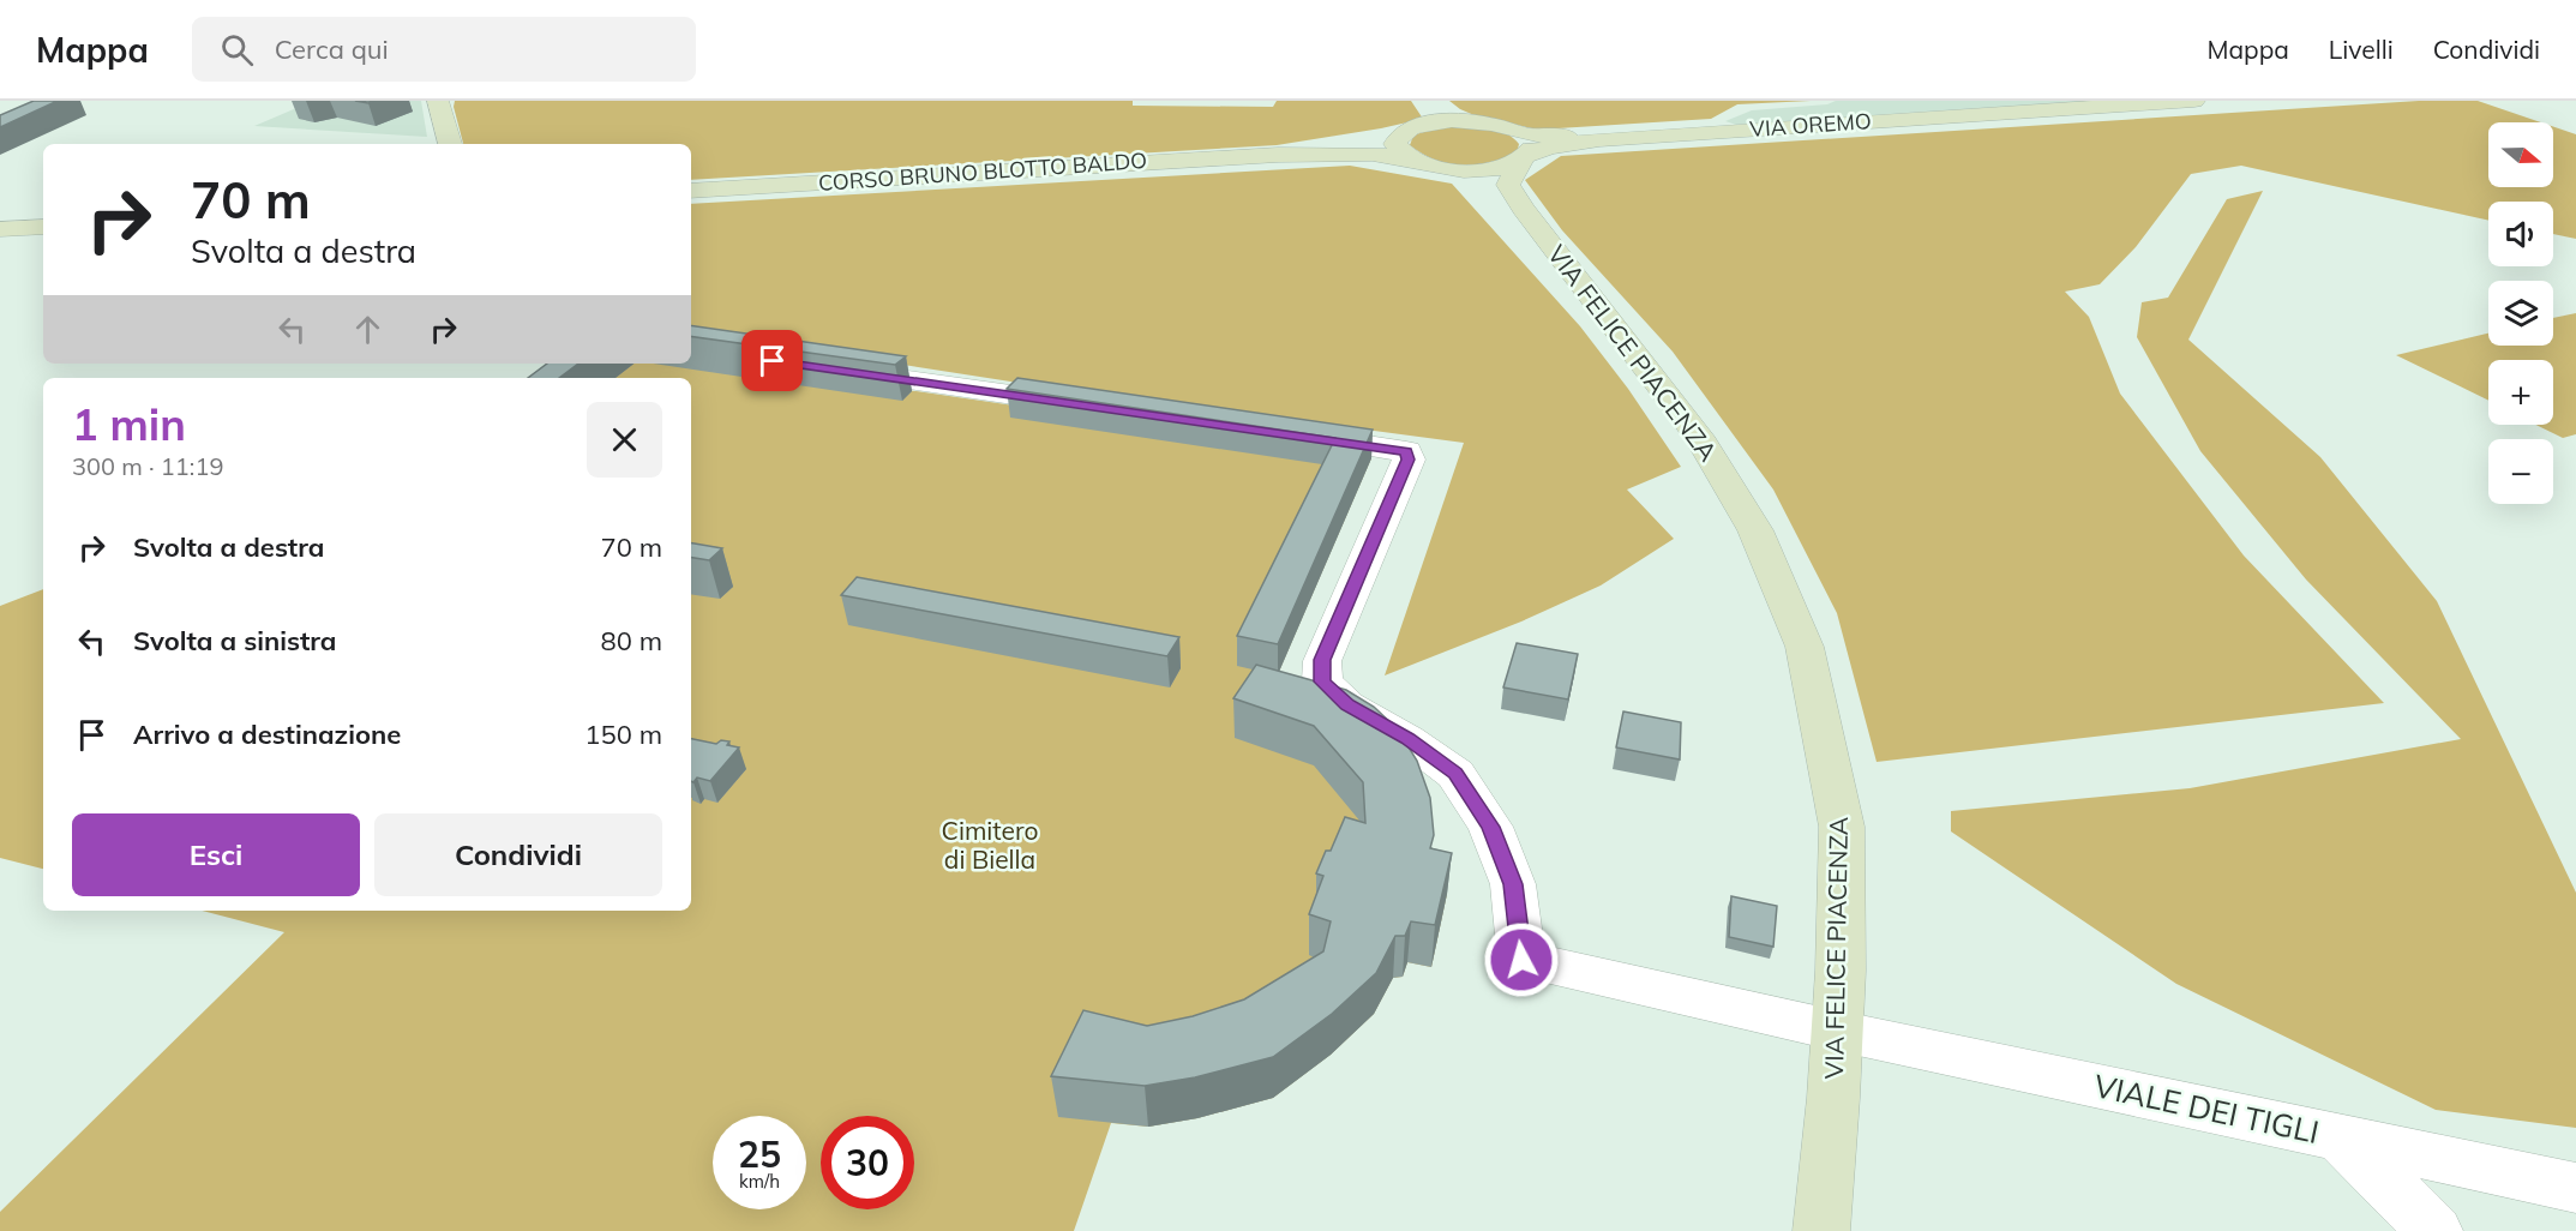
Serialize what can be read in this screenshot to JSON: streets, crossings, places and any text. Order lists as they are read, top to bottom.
{
  "streets": {
    "main road": ["VIA OREMO", "CORSO BRUNO BLOTTO BALDO", "VIA FELICE PIACENZA"],
    "street": ["VIALE DEI TIGLI"]
  },
  "crossings": [
    ["VIA OREMO", "CORSO BRUNO BLOTTO BALDO"],
    ["VIA OREMO", "VIA FELICE PIACENZA"],
    ["CORSO BRUNO BLOTTO BALDO", "VIA FELICE PIACENZA"],
    ["VIA FELICE PIACENZA", "VIALE DEI TIGLI"]
  ],
  "parks": ["Cimitero di Biella"],
  "north": "right",
  "page": {
    "header": "Mappa",
    "search": "Cerca qui",
    "nav": ["Mappa", "Livelli", "Condividi"],
    "map_buttons": ["+", "−"],
    "turn": ["70 m", "Svolta a destra"],
    "heading": ["1 min", "300 m · 11:19"],
    "list": [
      {
        "name": "Svolta a destra",
        "value": "70 m"
      },
      {
        "name": "Svolta a sinistra",
        "value": "80 m"
      },
      {
        "name": "Arrivo a destinazione",
        "value": "150 m"
      }
    ],
    "buttons": ["Esci", "Condividi"],
    "speed": "25 km/h",
    "limit": "30"
  }
}
